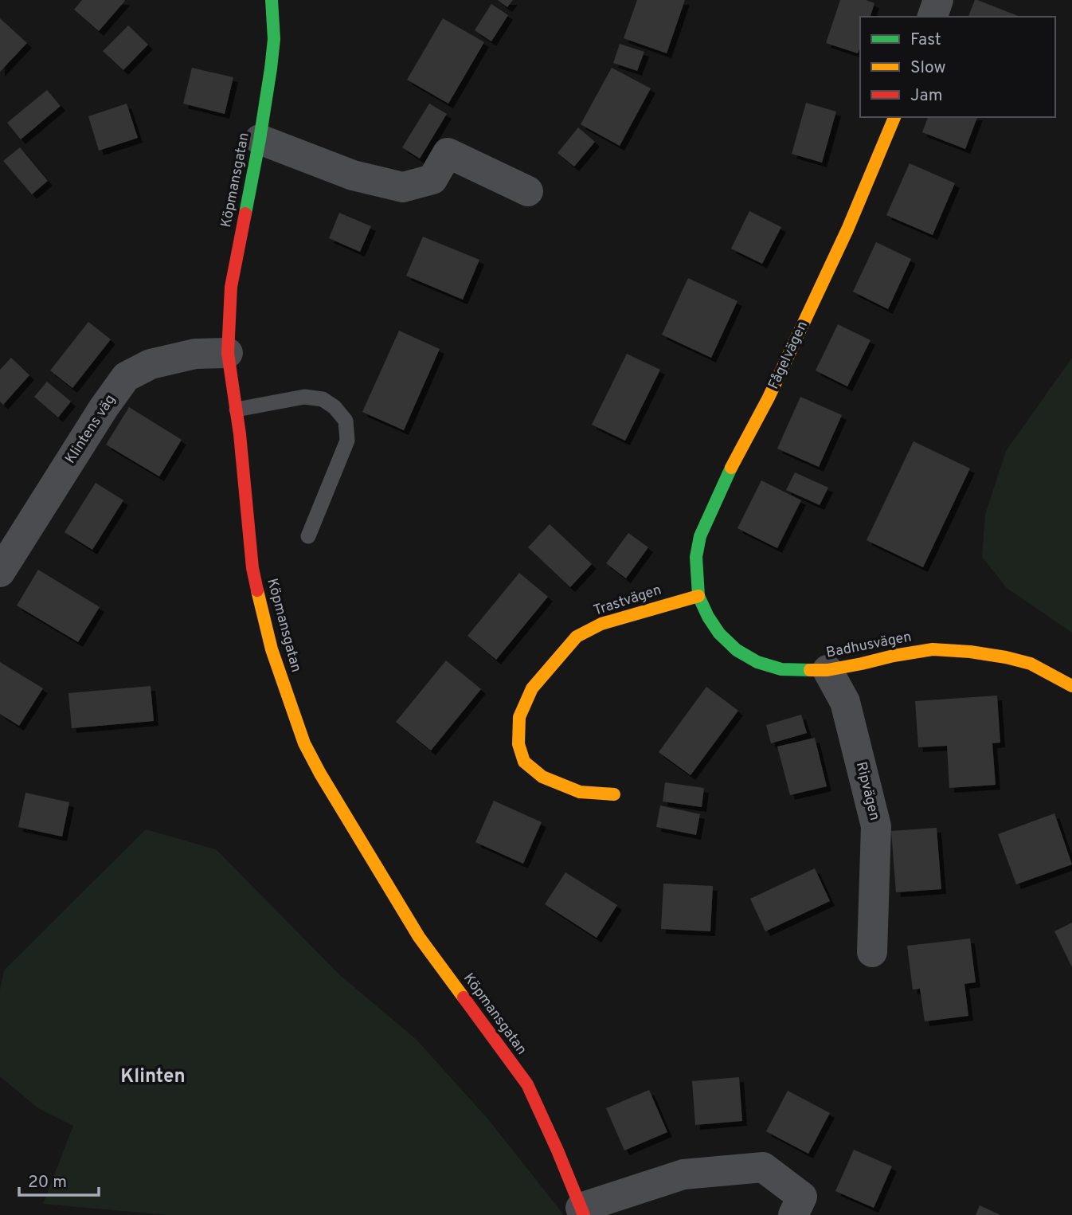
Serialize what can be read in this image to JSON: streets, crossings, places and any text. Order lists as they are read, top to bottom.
{
  "streets": {
    "street": [
      "Köpmansgatan",
      "Fågelvägen",
      "Klintens väg",
      "Trastvägen",
      "Badhusvägen",
      "Ripvägen"
    ]
  },
  "crossings": [
    ["Köpmansgatan", "Klintens väg"],
    ["Fågelvägen", "Trastvägen"],
    ["Fågelvägen", "Badhusvägen"],
    ["Trastvägen", "Badhusvägen"],
    ["Badhusvägen", "Ripvägen"]
  ],
  "districts": ["Klinten"],
  "legend": ["Fast", "Slow", "Jam"],
  "scale_bar": "20 m"
}
